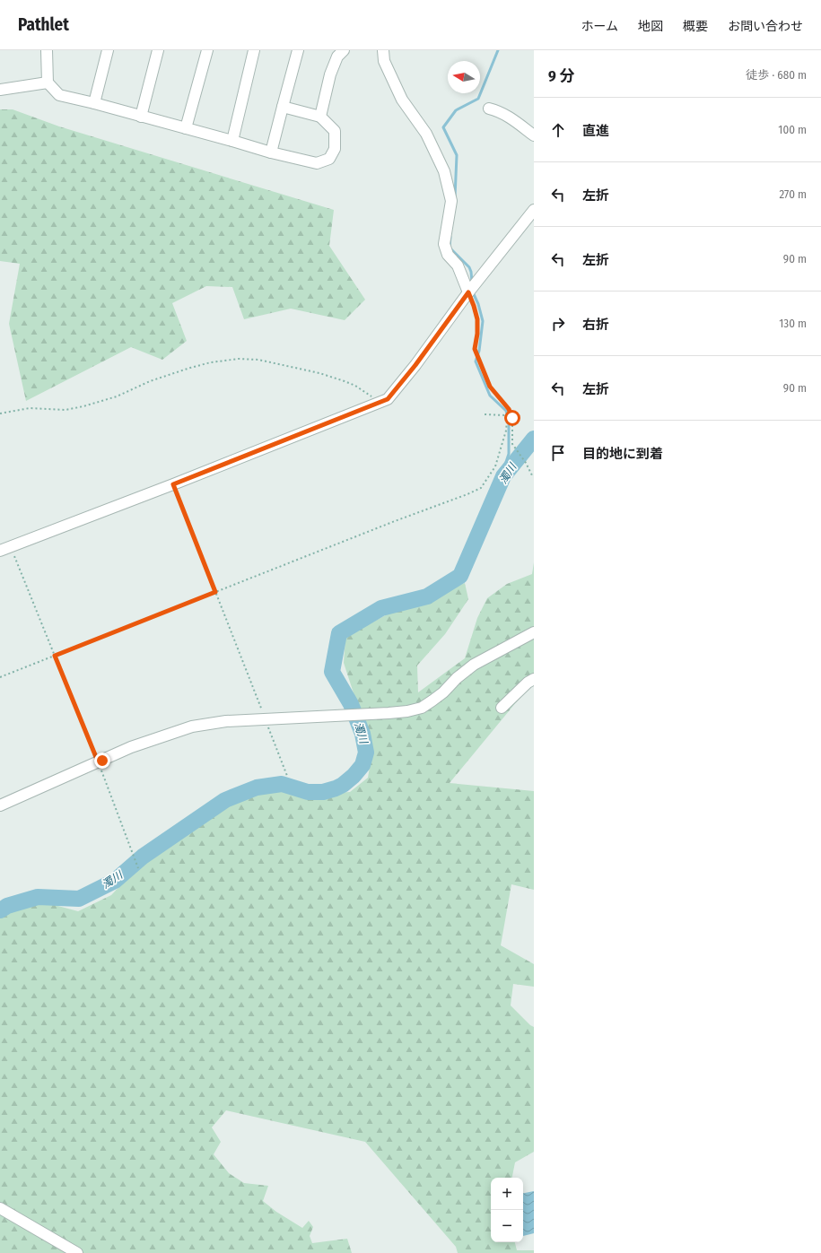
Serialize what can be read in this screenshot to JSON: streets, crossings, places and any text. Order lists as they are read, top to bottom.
{
  "water": ["濁川"],
  "north": "left",
  "page": {
    "header": "Pathlet",
    "nav": [
      "ホーム",
      "地図",
      "概要",
      "お問い合わせ"
    ],
    "heading": ["9 分", "徒歩 · 680 m"],
    "list": [
      ["直進", "100 m"],
      ["左折", "270 m"],
      ["左折", "90 m"],
      ["右折", "130 m"],
      ["左折", "90 m"],
      "目的地に到着"
    ],
    "map_buttons": ["+", "−"]
  }
}
